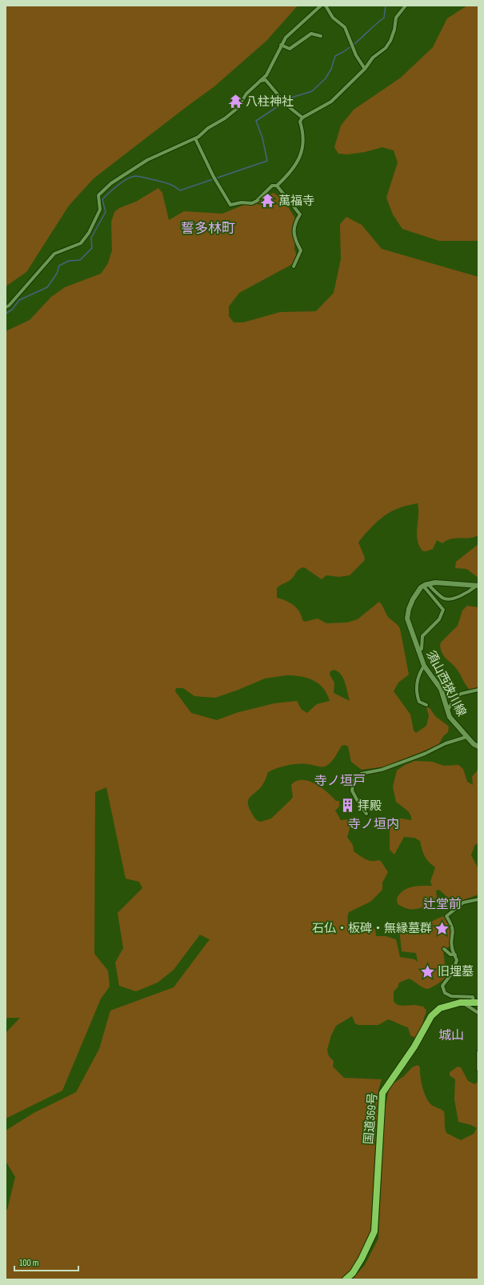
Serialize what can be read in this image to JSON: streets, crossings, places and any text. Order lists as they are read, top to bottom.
{
  "streets": {
    "highway": ["国道369号"],
    "main road": ["須山西狭川線"]
  },
  "districts": [
    "誓多林町",
    "寺ノ垣戸",
    "寺ノ垣内",
    "辻堂前",
    "城山"
  ],
  "places": {
    "temple": ["八柱神社", "萬福寺"],
    "building": ["拝殿"],
    "place": ["石仏・板碑・無縁墓群", "旧埋墓"]
  },
  "scale_bar": "100 m"
}
